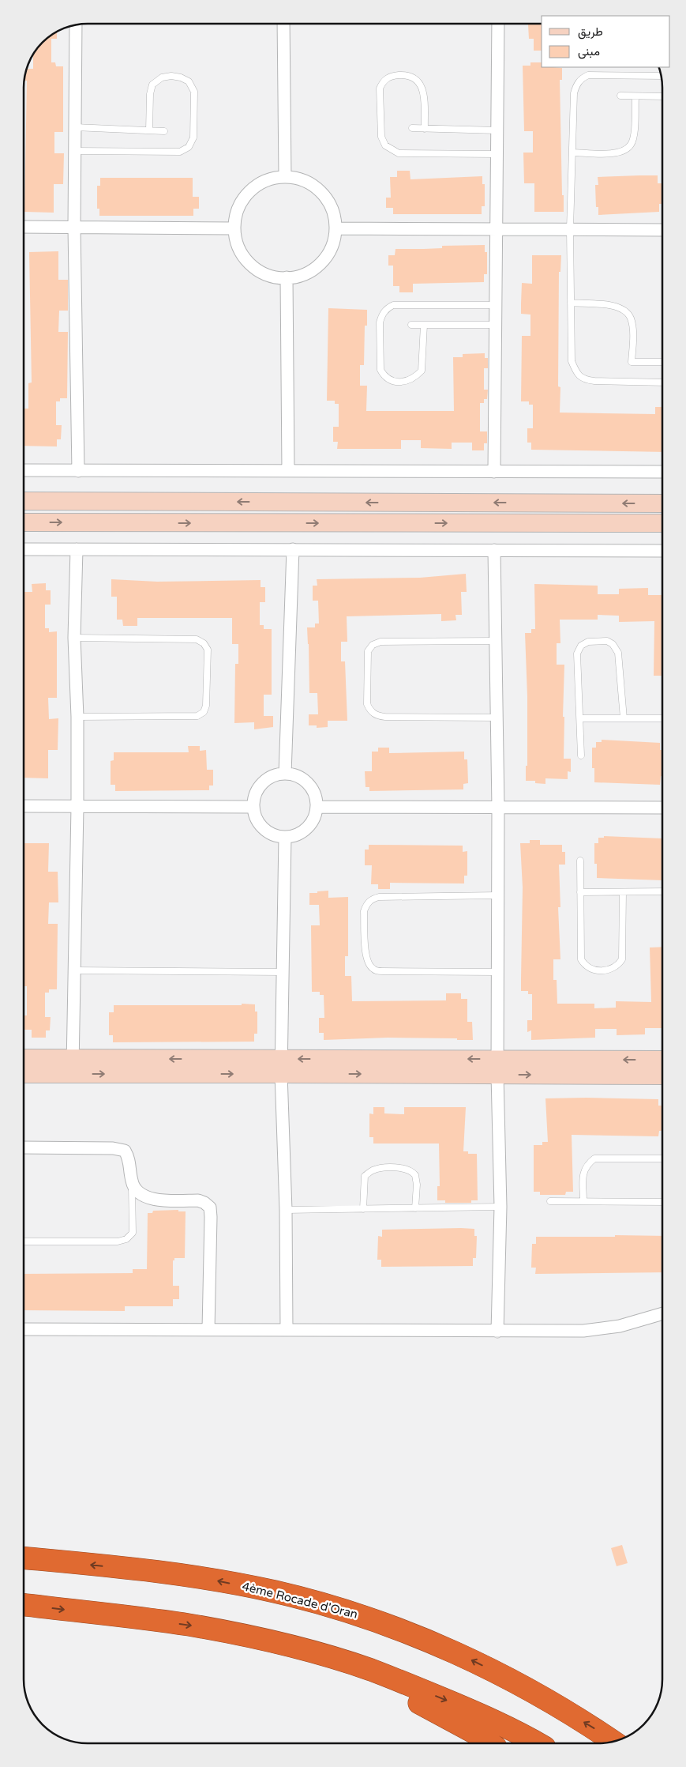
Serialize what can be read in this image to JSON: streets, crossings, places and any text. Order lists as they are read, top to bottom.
{
  "streets": {
    "highway": ["4ème Rocade d'Oran"]
  },
  "legend": ["طريق", "مبنى"]
}
